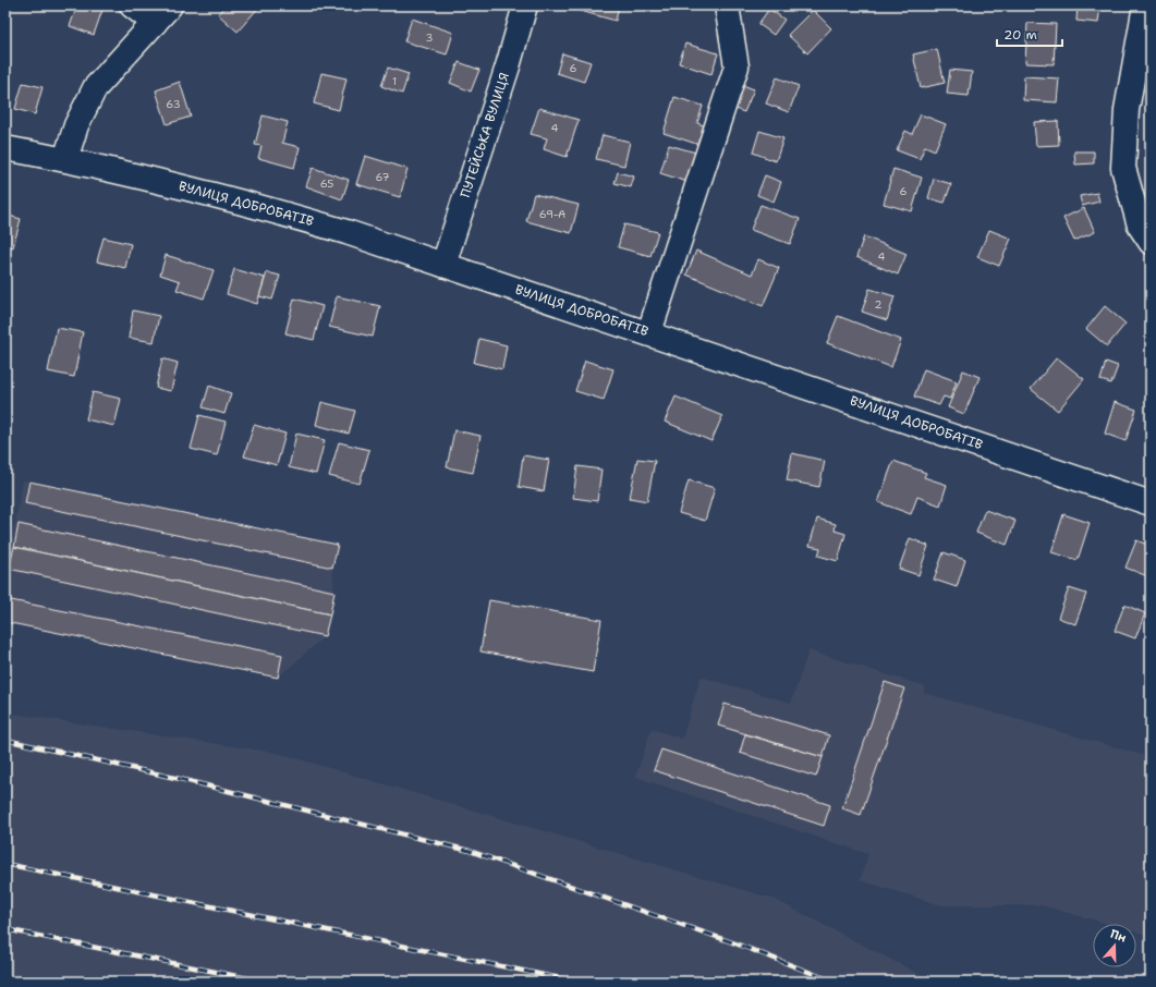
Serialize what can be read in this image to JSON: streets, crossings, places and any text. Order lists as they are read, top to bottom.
{
  "streets": {
    "street": ["ПУТЕЙСЬКА ВУЛИЦЯ", "ВУЛИЦЯ ДОБРОБАТІВ"]
  },
  "crossings": [
    ["ПУТЕЙСЬКА ВУЛИЦЯ", "ВУЛИЦЯ ДОБРОБАТІВ"]
  ],
  "house_numbers": [
    "3",
    "6",
    "1",
    "63",
    "4",
    "67",
    "65",
    "6",
    "69-А",
    "4",
    "2"
  ],
  "scale_bar": "20 m",
  "north": "top"
}
